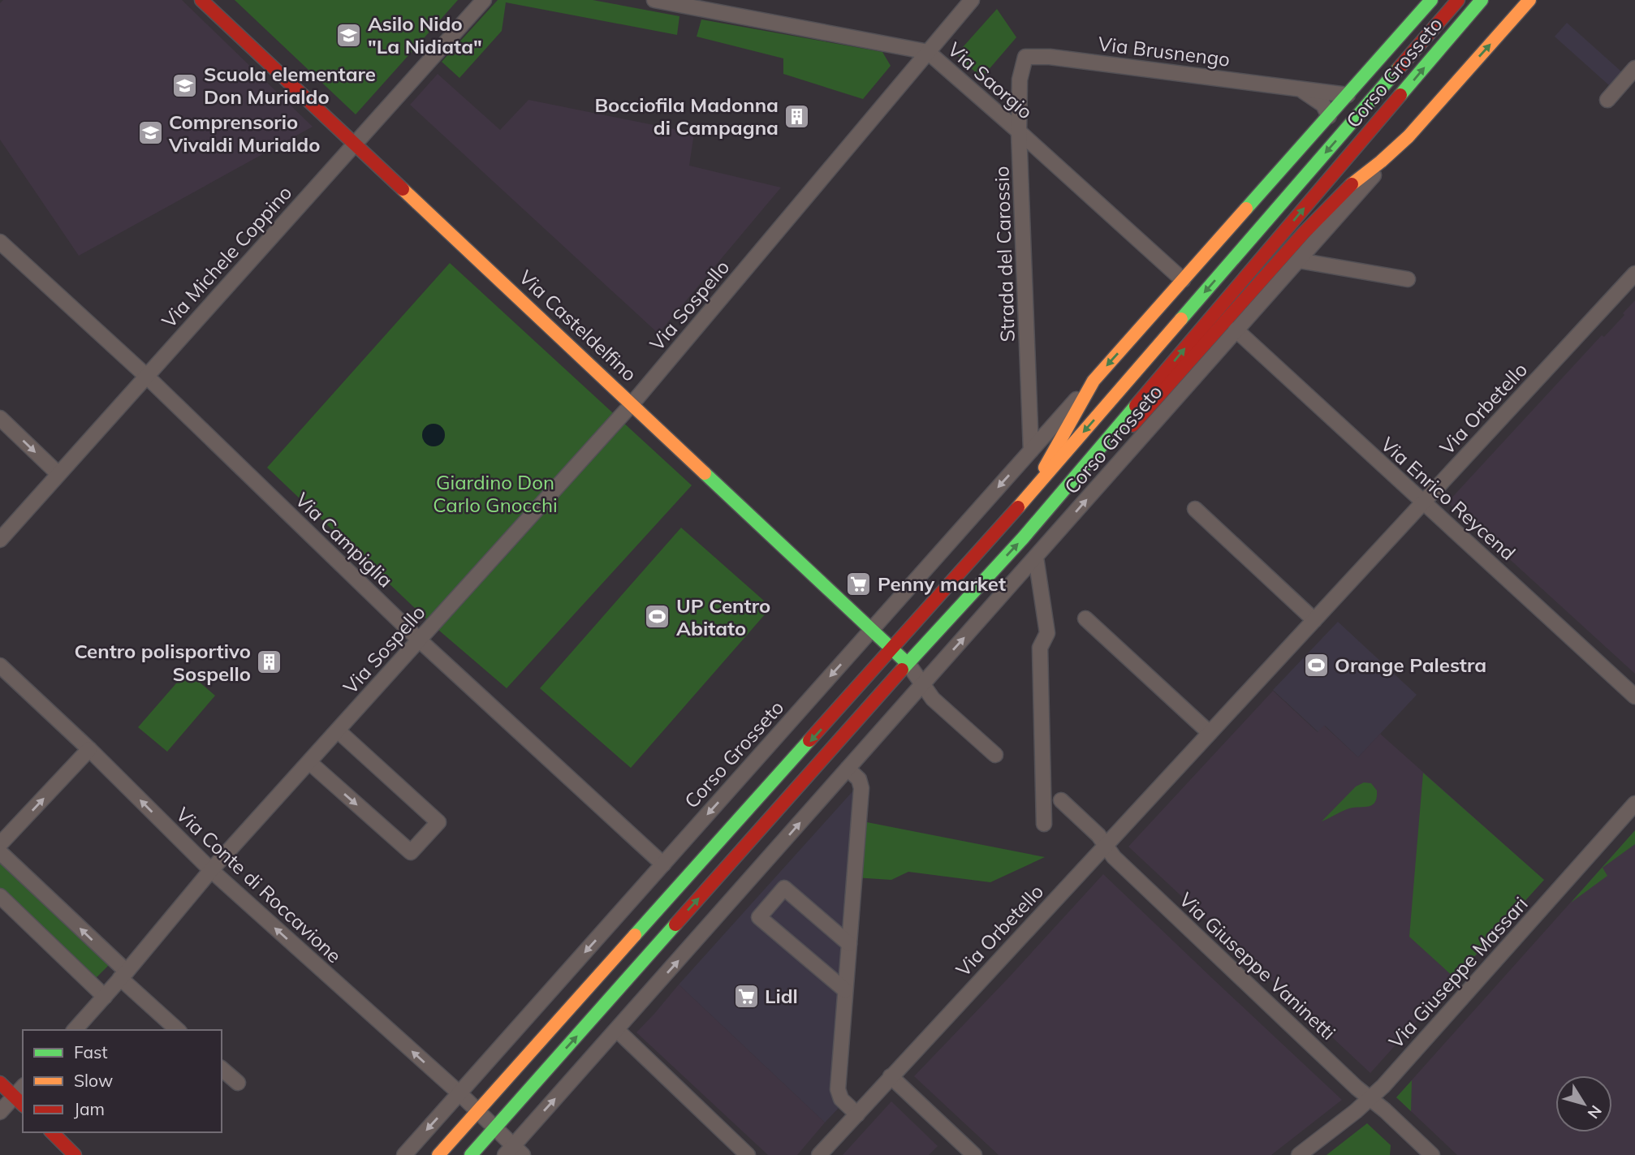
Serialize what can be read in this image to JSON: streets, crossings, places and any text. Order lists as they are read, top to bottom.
{
  "streets": {
    "main road": ["Corso Grosseto", "Via Casteldelfino"],
    "street": [
      "Via Brusnengo",
      "Via Saorgio",
      "Strada del Carossio",
      "Via Michele Coppino",
      "Via Sospello",
      "Via Orbetello",
      "Via Enrico Reycend",
      "Via Campiglia",
      "Via Conte di Roccavione",
      "Via Giuseppe Vaninetti",
      "Via Giuseppe Massari"
    ]
  },
  "crossings": [
    ["Via Brusnengo", "Corso Grosseto"],
    ["Via Brusnengo", "Strada del Carossio"],
    ["Corso Grosseto", "Via Saorgio"],
    ["Corso Grosseto", "Strada del Carossio"],
    ["Corso Grosseto", "Via Casteldelfino"],
    ["Corso Grosseto", "Via Enrico Reycend"],
    ["Corso Grosseto", "Via Campiglia"],
    ["Corso Grosseto", "Via Conte di Roccavione"],
    ["Via Saorgio", "Strada del Carossio"],
    ["Via Saorgio", "Via Sospello"],
    ["Via Michele Coppino", "Via Casteldelfino"],
    ["Via Michele Coppino", "Via Campiglia"],
    ["Via Sospello", "Via Casteldelfino"],
    ["Via Sospello", "Via Campiglia"],
    ["Via Sospello", "Via Conte di Roccavione"],
    ["Via Orbetello", "Via Enrico Reycend"],
    ["Via Orbetello", "Via Giuseppe Vaninetti"],
    ["Via Giuseppe Vaninetti", "Via Giuseppe Massari"]
  ],
  "one_way": ["Via Conte di Roccavione"],
  "parks": ["Giardino Don Carlo Gnocchi"],
  "places": {
    "school or university": ["Asilo Nido \"La Nidiata\"", "Scuola elementare Don Murialdo", "Comprensorio Vivaldi Murialdo"],
    "building": ["Bocciofila Madonna di Campagna", "Centro polisportivo Sospello"],
    "supermarket": ["Penny market", "Lidl"],
    "sports": ["UP Centro Abitato", "Orange Palestra"]
  },
  "legend": ["Fast", "Slow", "Jam"],
  "north": "bottom right"
}
